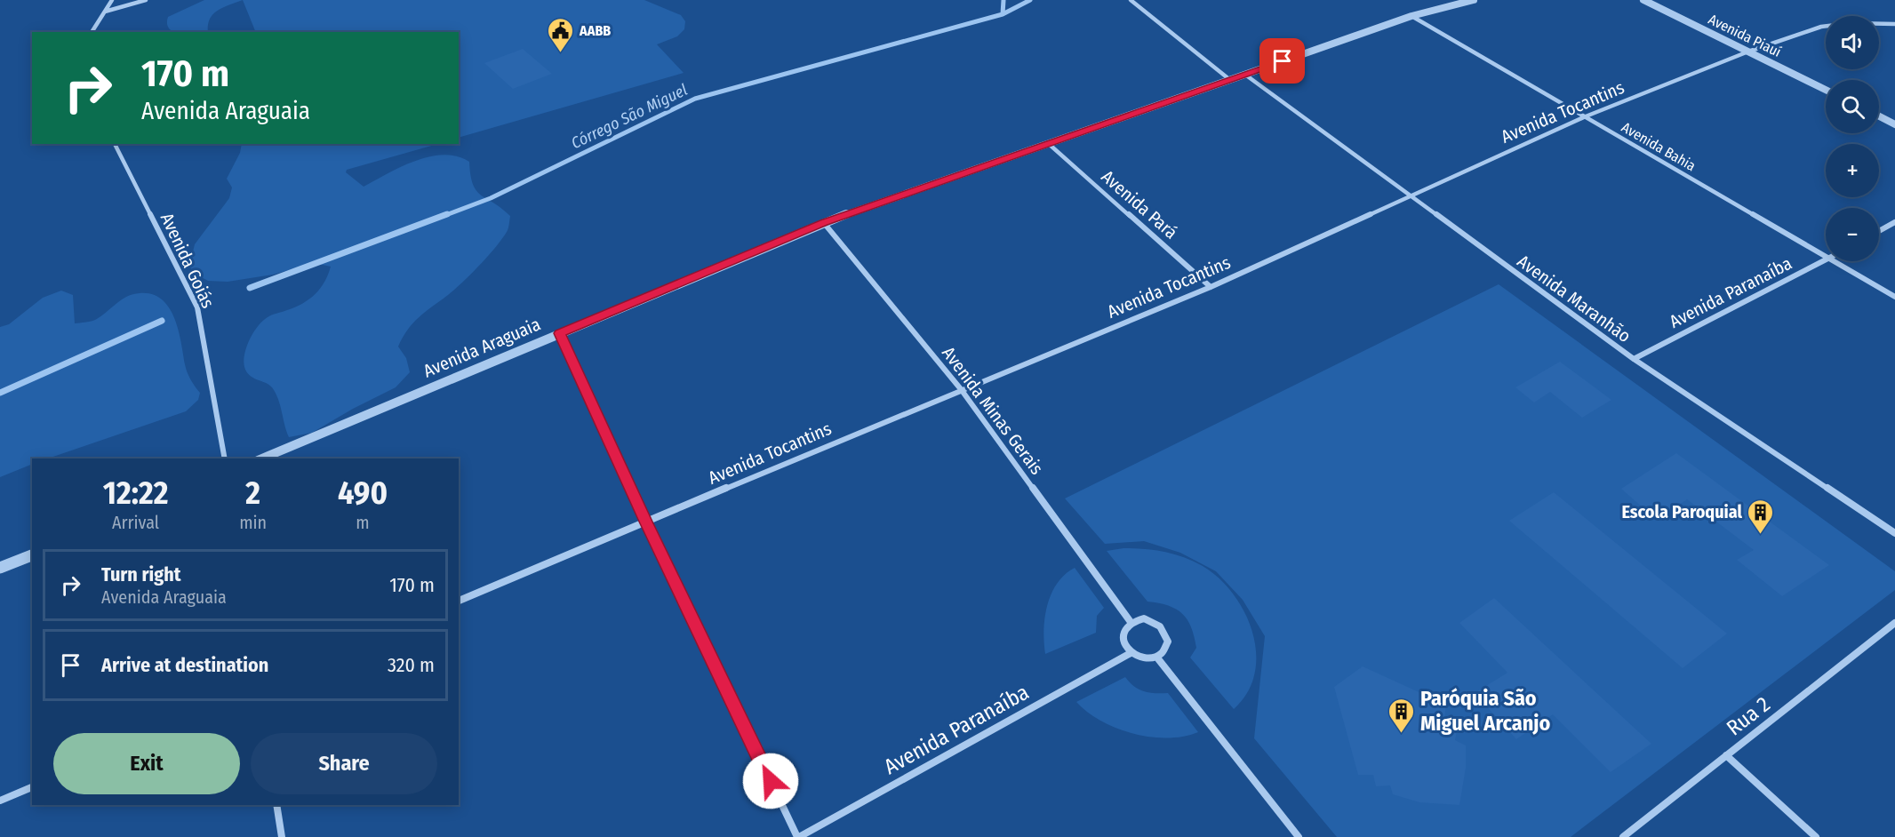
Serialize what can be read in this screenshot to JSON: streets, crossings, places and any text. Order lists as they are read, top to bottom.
{
  "streets": {
    "street": [
      "Avenida Piauí",
      "Avenida Tocantins",
      "Avenida Bahia",
      "Avenida Pará",
      "Avenida Goiás",
      "Avenida Paranaíba",
      "Avenida Maranhão",
      "Avenida Araguaia",
      "Avenida Minas Gerais",
      "Rua 2"
    ]
  },
  "crossings": [
    ["Avenida Piauí", "Avenida Tocantins"],
    ["Avenida Tocantins", "Avenida Bahia"],
    ["Avenida Tocantins", "Avenida Pará"],
    ["Avenida Tocantins", "Avenida Maranhão"],
    ["Avenida Tocantins", "Avenida Minas Gerais"],
    ["Avenida Bahia", "Avenida Araguaia"],
    ["Avenida Pará", "Avenida Araguaia"],
    ["Avenida Paranaíba", "Avenida Maranhão"],
    ["Avenida Paranaíba", "Avenida Minas Gerais"],
    ["Avenida Maranhão", "Avenida Araguaia"],
    ["Avenida Araguaia", "Avenida Minas Gerais"]
  ],
  "water": ["Córrego São Miguel"],
  "places": {
    "public building": ["AABB"],
    "building": ["Escola Paroquial", "Paróquia São Miguel Arcanjo"]
  },
  "page": {
    "map_buttons": ["+", "−"],
    "turn": ["170 m", "Avenida Araguaia"],
    "eta": [
      "12:22",
      "Arrival",
      "2",
      "min",
      "490",
      "m"
    ],
    "list": [
      {
        "name": "Turn right",
        "note": "Avenida Araguaia",
        "value": "170 m"
      },
      {
        "name": "Arrive at destination",
        "value": "320 m"
      }
    ],
    "buttons": ["Exit", "Share"]
  }
}
